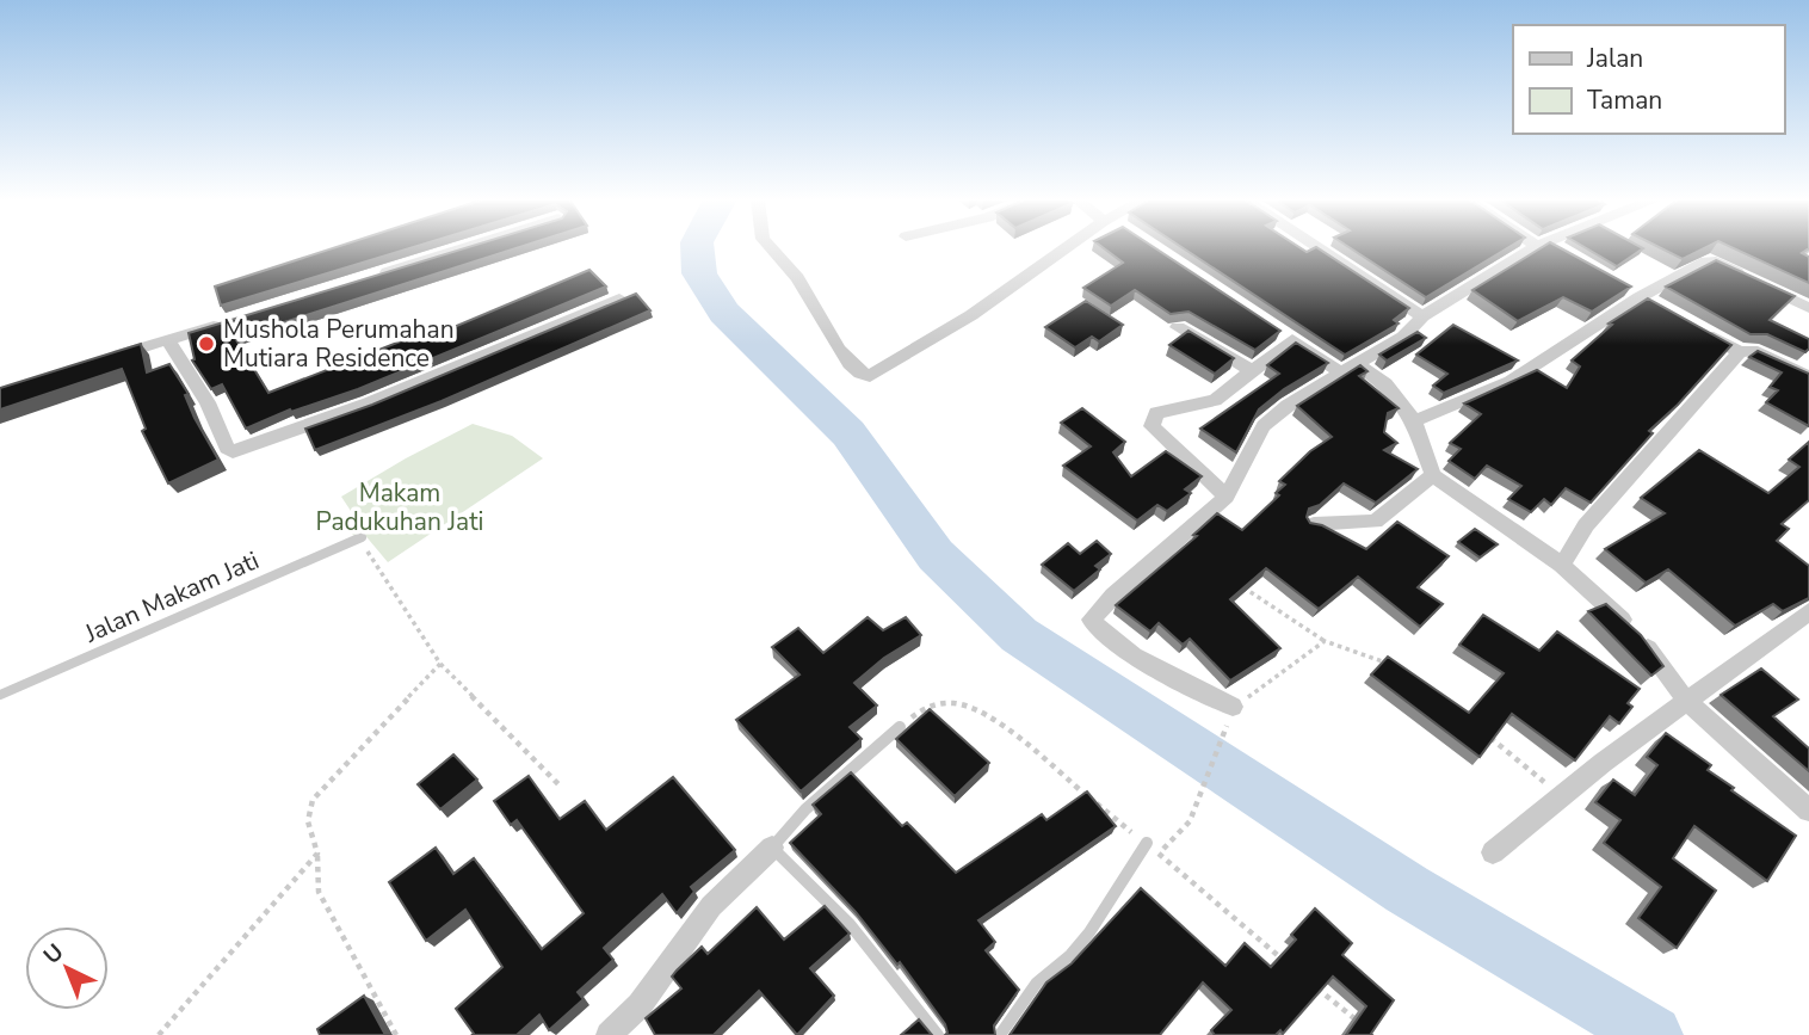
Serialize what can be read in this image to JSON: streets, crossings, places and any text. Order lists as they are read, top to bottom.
{
  "streets": {
    "lane": ["Jalan Makam Jati"]
  },
  "parks": ["Makam Padukuhan Jati"],
  "places": ["Mushola Perumahan Mutiara Residence"],
  "legend": ["Jalan", "Taman"],
  "north": "top left"
}
